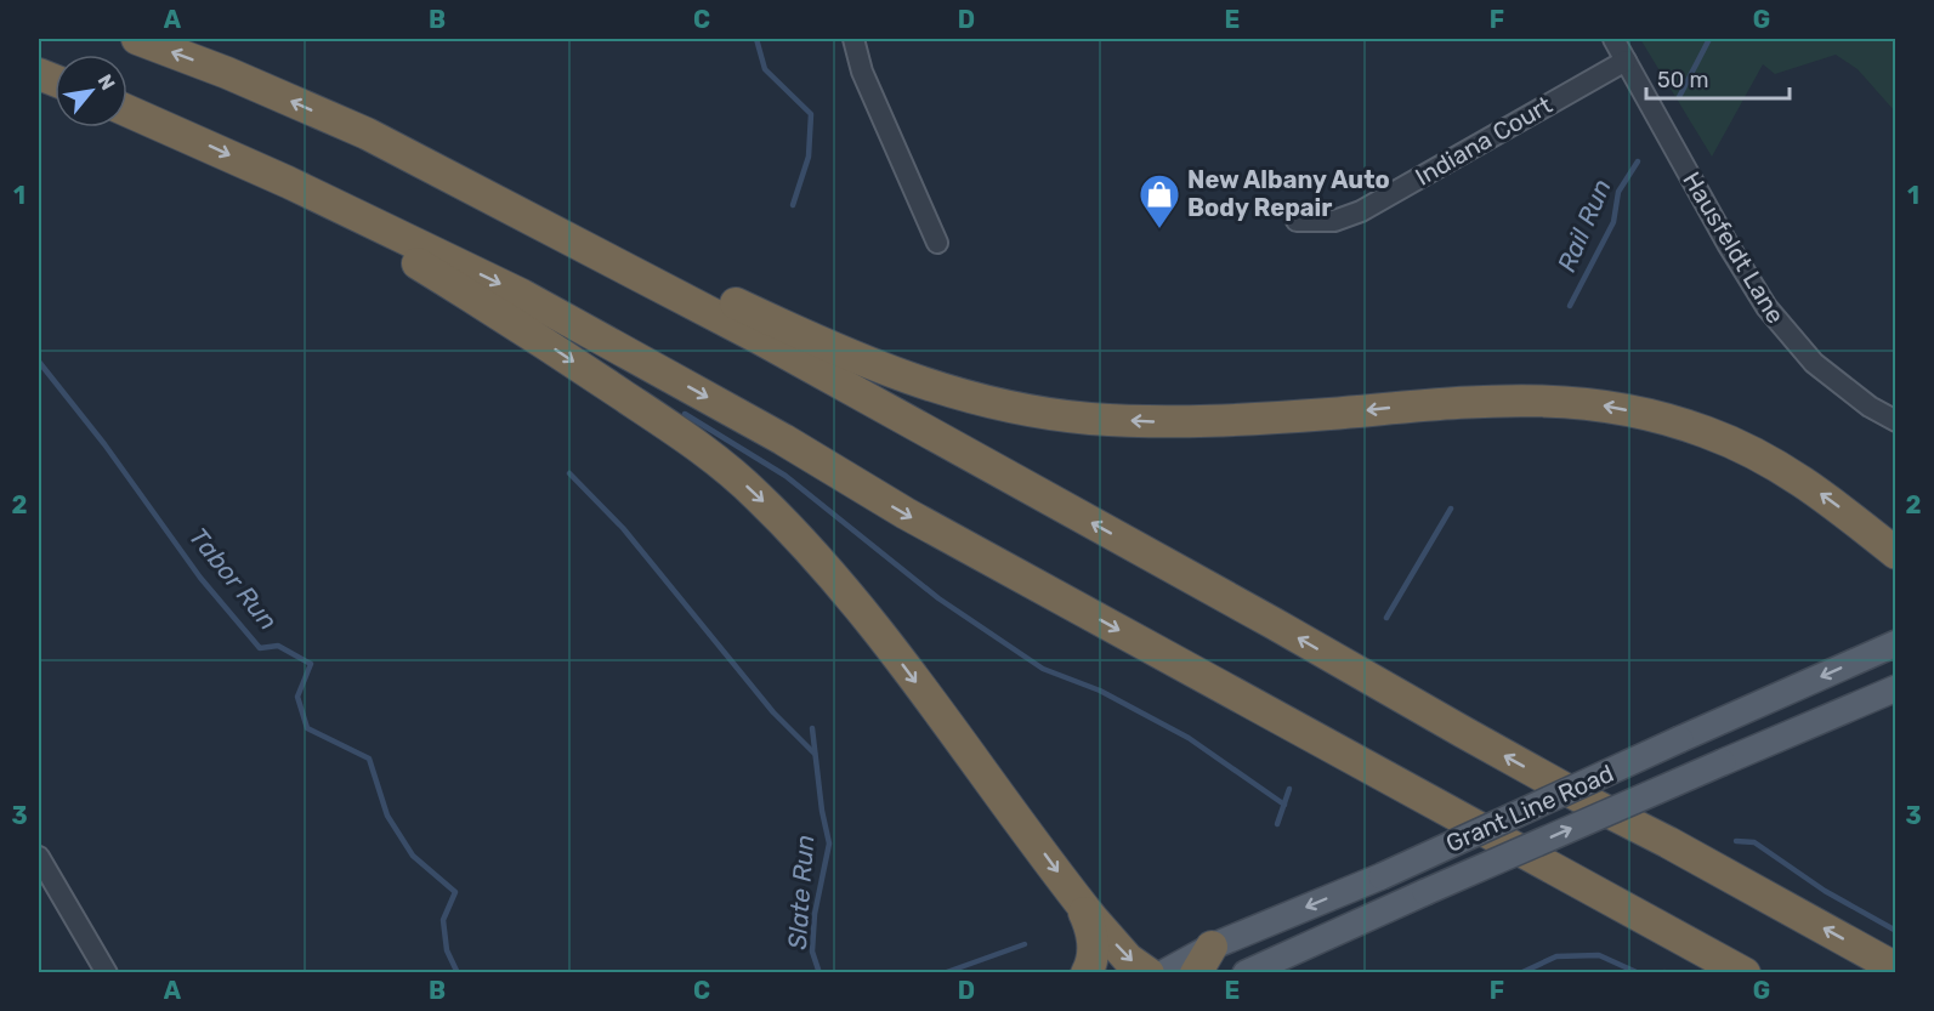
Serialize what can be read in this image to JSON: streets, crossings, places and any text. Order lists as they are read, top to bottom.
{
  "streets": {
    "main road": ["Grant Line Road"],
    "street": ["Indiana Court", "Hausfeldt Lane"]
  },
  "crossings": [
    ["Indiana Court", "Hausfeldt Lane"]
  ],
  "water": ["Rail Run", "Tabor Run", "Slate Run"],
  "places": {
    "shop": ["New Albany Auto Body Repair"]
  },
  "scale_bar": "50 m",
  "north": "top right",
  "grid": {
    "columns": [
      "A",
      "B",
      "C",
      "D",
      "E",
      "F",
      "G"
    ],
    "rows": ["1", "2", "3"]
  }
}
